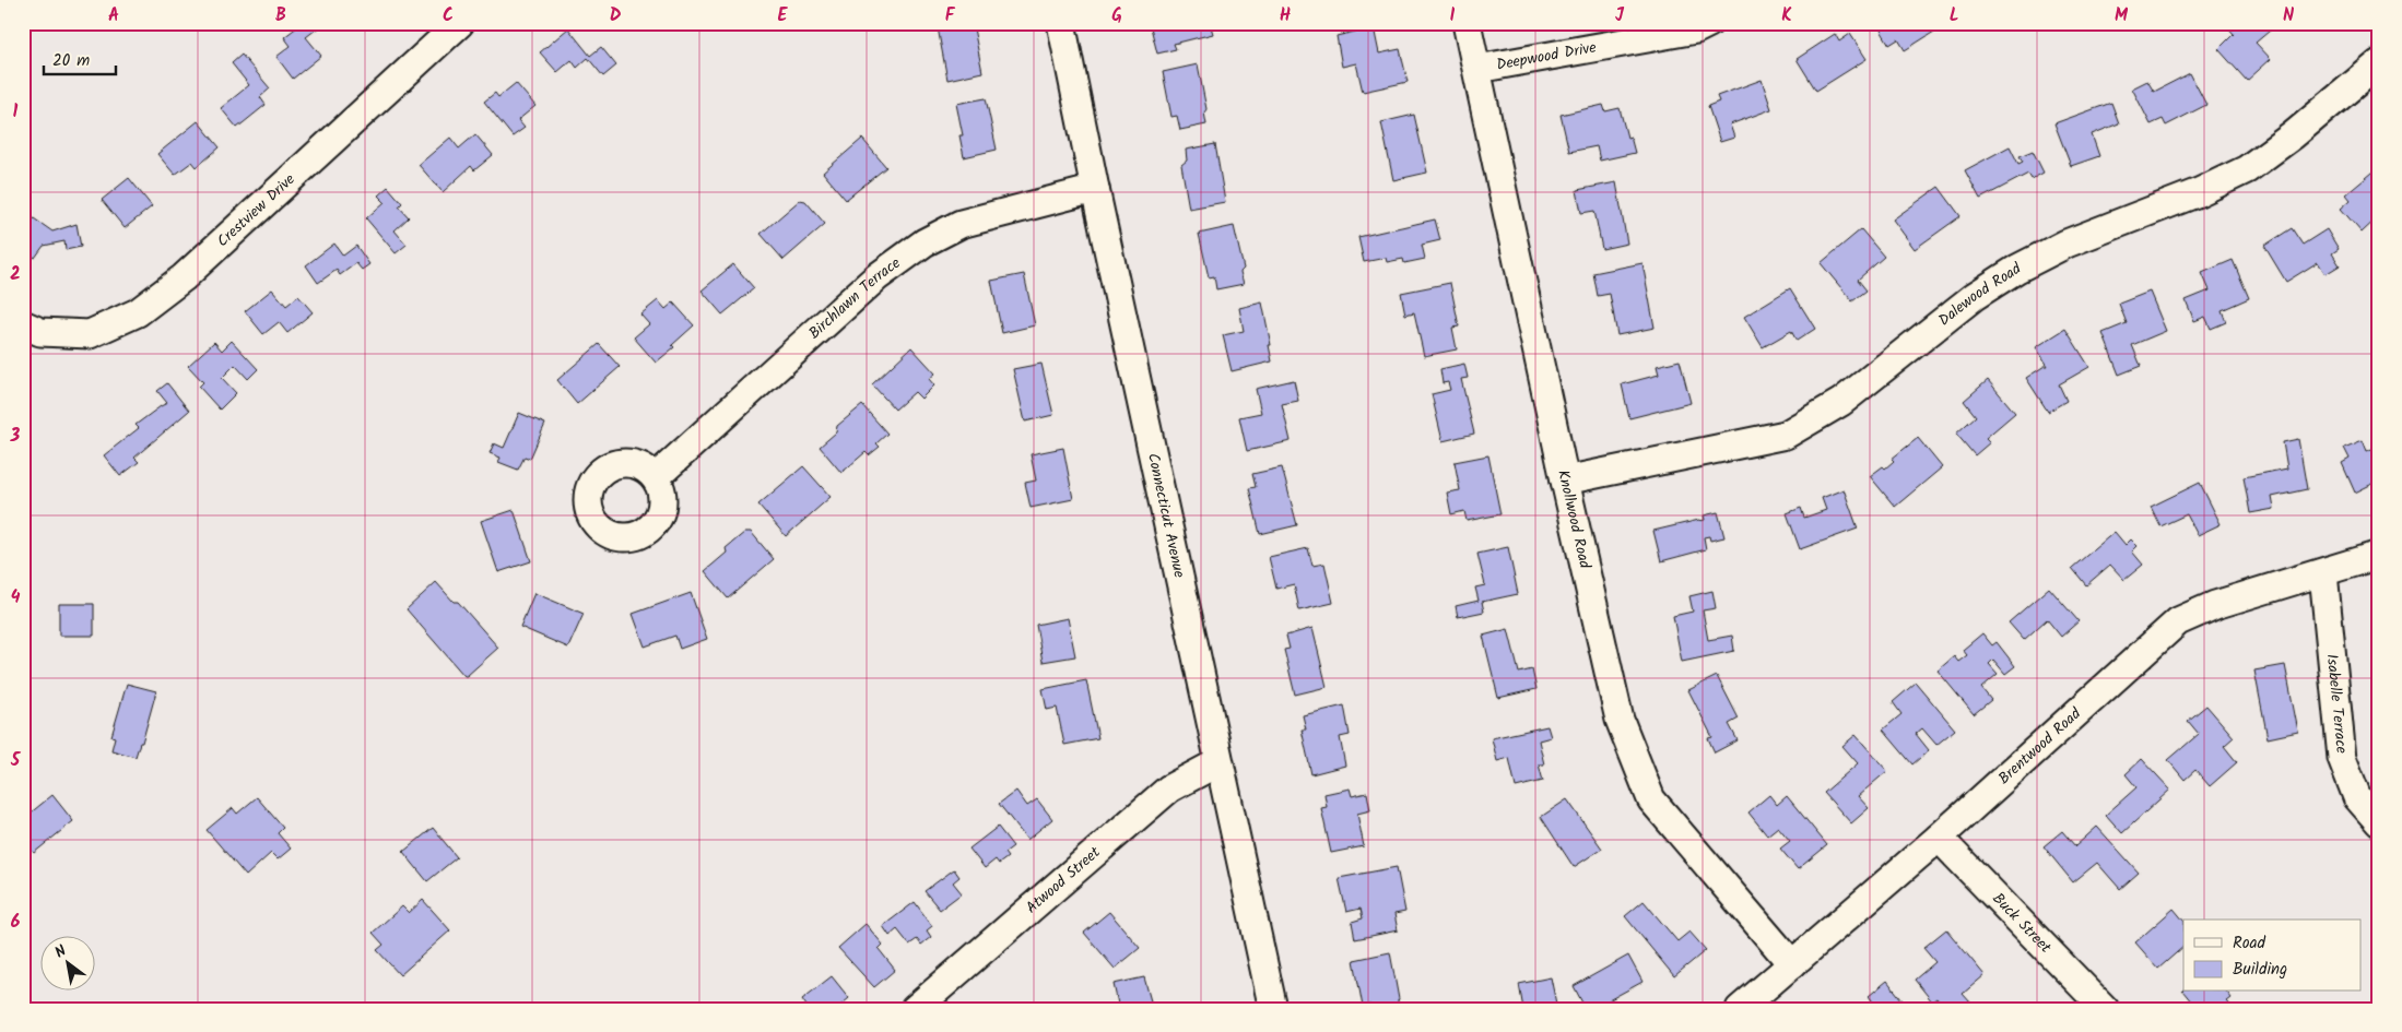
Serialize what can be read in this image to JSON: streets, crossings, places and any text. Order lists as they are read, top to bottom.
{
  "streets": {
    "street": [
      "Deepwood Drive",
      "Crestview Drive",
      "Dalewood Road",
      "Birchlawn Terrace",
      "Connecticut Avenue",
      "Knollwood Road",
      "Isabelle Terrace",
      "Brentwood Road",
      "Atwood Street",
      "Buck Street"
    ]
  },
  "crossings": [
    ["Deepwood Drive", "Knollwood Road"],
    ["Dalewood Road", "Knollwood Road"],
    ["Birchlawn Terrace", "Connecticut Avenue"],
    ["Connecticut Avenue", "Atwood Street"],
    ["Knollwood Road", "Brentwood Road"],
    ["Isabelle Terrace", "Brentwood Road"],
    ["Brentwood Road", "Buck Street"]
  ],
  "legend": ["Road", "Building"],
  "scale_bar": "20 m",
  "north": "top left",
  "grid": {
    "columns": [
      "A",
      "B",
      "C",
      "D",
      "E",
      "F",
      "G",
      "H",
      "I",
      "J",
      "K",
      "L",
      "M",
      "N"
    ],
    "rows": [
      "1",
      "2",
      "3",
      "4",
      "5",
      "6"
    ]
  }
}
